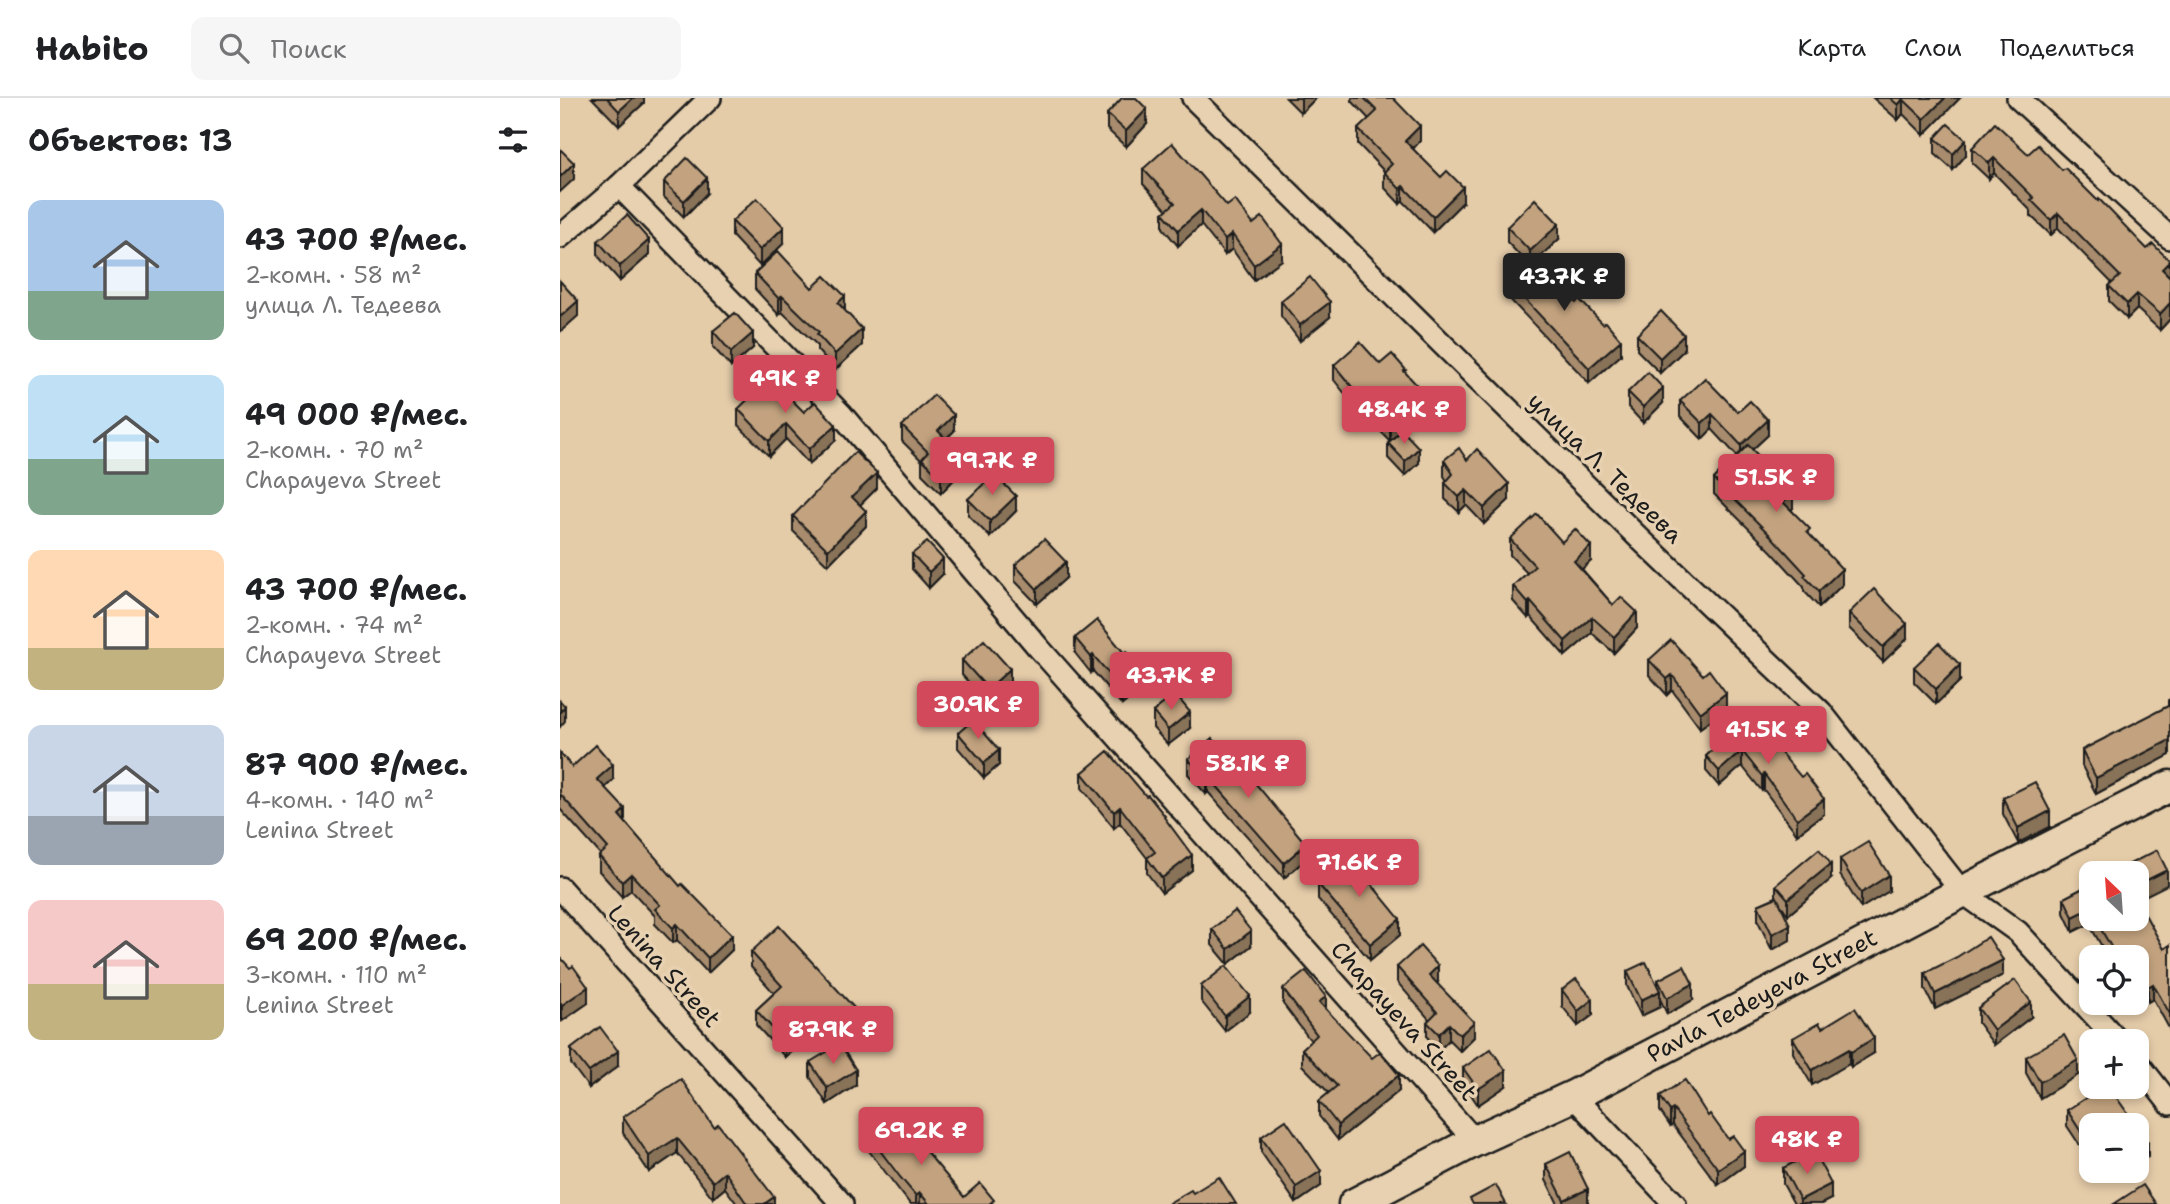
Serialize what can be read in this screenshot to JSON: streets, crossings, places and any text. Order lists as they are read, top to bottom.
{
  "streets": {
    "main road": ["Pavla Tedeyeva Street"],
    "street": ["улица Л. Тедеева", "Lenina Street", "Chapayeva Street"]
  },
  "crossings": [
    ["улица Л. Тедеева", "Pavla Tedeyeva Street"],
    ["Pavla Tedeyeva Street", "Chapayeva Street"]
  ],
  "north": "top left",
  "page": {
    "header": "Habito",
    "search": "Поиск",
    "nav": ["Карта", "Слои", "Поделиться"],
    "heading": "Объектов: 13",
    "list": [
      {
        "name": "43 700 ₽/мес.",
        "note": "2-комн. · 58 m² · улица Л. Тедеева"
      },
      {
        "name": "49 000 ₽/мес.",
        "note": "2-комн. · 70 m² · Chapayeva Street"
      },
      {
        "name": "43 700 ₽/мес.",
        "note": "2-комн. · 74 m² · Chapayeva Street"
      },
      {
        "name": "87 900 ₽/мес.",
        "note": "4-комн. · 140 m² · Lenina Street"
      },
      {
        "name": "69 200 ₽/мес.",
        "note": "3-комн. · 110 m² · Lenina Street"
      }
    ],
    "price": [
      "43.7K ₽",
      "49K ₽",
      "48.4K ₽",
      "99.7K ₽",
      "51.5K ₽",
      "43.7K ₽",
      "30.9K ₽",
      "41.5K ₽",
      "58.1K ₽",
      "71.6K ₽",
      "87.9K ₽",
      "69.2K ₽",
      "48K ₽"
    ],
    "map_buttons": ["+", "−"]
  }
}
